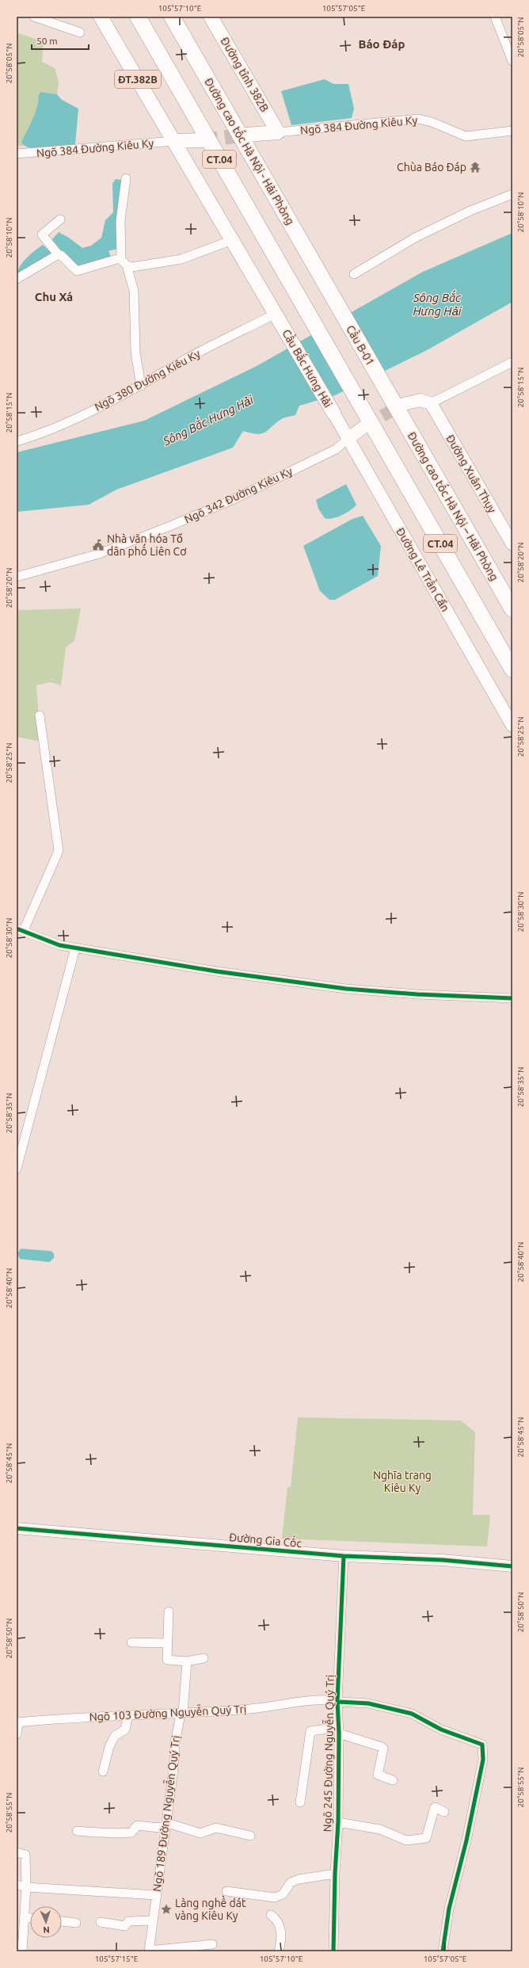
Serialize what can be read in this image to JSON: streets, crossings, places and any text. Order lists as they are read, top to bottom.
{
  "streets": {
    "highway": [
      "Đường cao tốc Hà Nội - Hải Phòng",
      "CT.04",
      "Cầu B-01",
      "Đường cao tốc Hà Nội – Hải Phòng"
    ],
    "main road": [
      "Đường tỉnh 382B",
      "ĐT.382B",
      "Cầu Bắc Hưng Hải",
      "Đường Xuân Thụy",
      "Đường Lê Trần Cẩn"
    ],
    "street": [
      "Ngõ 384 Đường Kiêu Kỵ",
      "Ngõ 380 Đường Kiêu Kỵ",
      "Ngõ 342 Đường Kiêu Kỵ",
      "Đường Gia Cốc",
      "Ngõ 103 Đường Nguyễn Quý Trị",
      "Ngõ 245 Đường Nguyễn Quý Trị",
      "Ngõ 189 Đường Nguyễn Quý Trị"
    ]
  },
  "crossings": [
    ["Đường tỉnh 382B", "Ngõ 384 Đường Kiêu Kỵ"],
    ["ĐT.382B", "Ngõ 384 Đường Kiêu Kỵ"],
    ["ĐT.382B", "Cầu Bắc Hưng Hải"],
    ["Ngõ 384 Đường Kiêu Kỵ", "Cầu Bắc Hưng Hải"],
    ["Đường cao tốc Hà Nội - Hải Phòng", "Cầu B-01"],
    ["Cầu B-01", "Đường cao tốc Hà Nội – Hải Phòng"],
    ["Cầu Bắc Hưng Hải", "Ngõ 380 Đường Kiêu Kỵ"],
    ["Cầu Bắc Hưng Hải", "Đường Lê Trần Cẩn"],
    ["Ngõ 342 Đường Kiêu Kỵ", "Đường Lê Trần Cẩn"],
    ["Đường Gia Cốc", "Ngõ 245 Đường Nguyễn Quý Trị"],
    ["Ngõ 103 Đường Nguyễn Quý Trị", "Ngõ 245 Đường Nguyễn Quý Trị"],
    ["Ngõ 103 Đường Nguyễn Quý Trị", "Ngõ 189 Đường Nguyễn Quý Trị"]
  ],
  "districts": ["Báo Đáp", "Chu Xá"],
  "water": ["Sông Bắc Hưng Hải"],
  "parks": ["Nghĩa trang Kiêu Kỵ"],
  "places": {
    "temple": ["Chùa Báo Đáp"],
    "public building": ["Nhà văn hóa Tổ dân phố Liên Cơ"],
    "place": ["Làng nghề dát vàng Kiêu Kỵ"]
  },
  "scale_bar": "50 m",
  "north": "bottom",
  "coordinates": [
    "105°57'10\"E",
    "105°57'05\"E",
    "20°58'05\"N",
    "20°58'10\"N",
    "20°58'15\"N",
    "20°58'20\"N",
    "20°58'25\"N",
    "20°58'30\"N",
    "20°58'35\"N",
    "20°58'40\"N",
    "20°58'45\"N",
    "20°58'50\"N",
    "20°58'55\"N",
    "105°57'15\"E"
  ]
}
